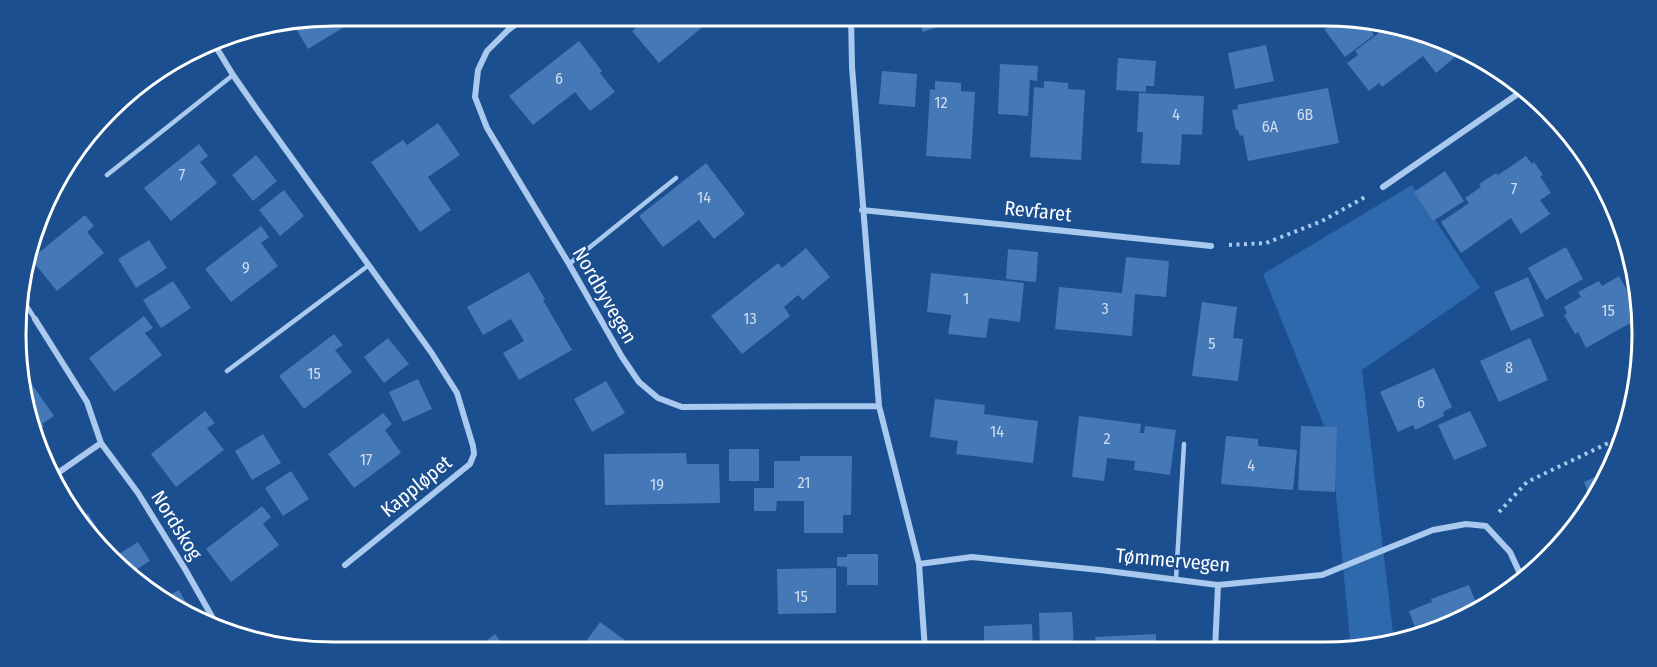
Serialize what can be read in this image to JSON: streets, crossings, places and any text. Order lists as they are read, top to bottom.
{
  "streets": {
    "street": [
      "Revfaret",
      "Nordbyvegen",
      "Kappløpet",
      "Nordskog",
      "Tømmervegen"
    ]
  },
  "house_numbers": [
    "6",
    "12",
    "4",
    "6B",
    "6A",
    "7",
    "7",
    "14",
    "9",
    "1",
    "3",
    "15",
    "13",
    "5",
    "8",
    "15",
    "6",
    "14",
    "2",
    "17",
    "4",
    "21",
    "19",
    "15"
  ]
}
